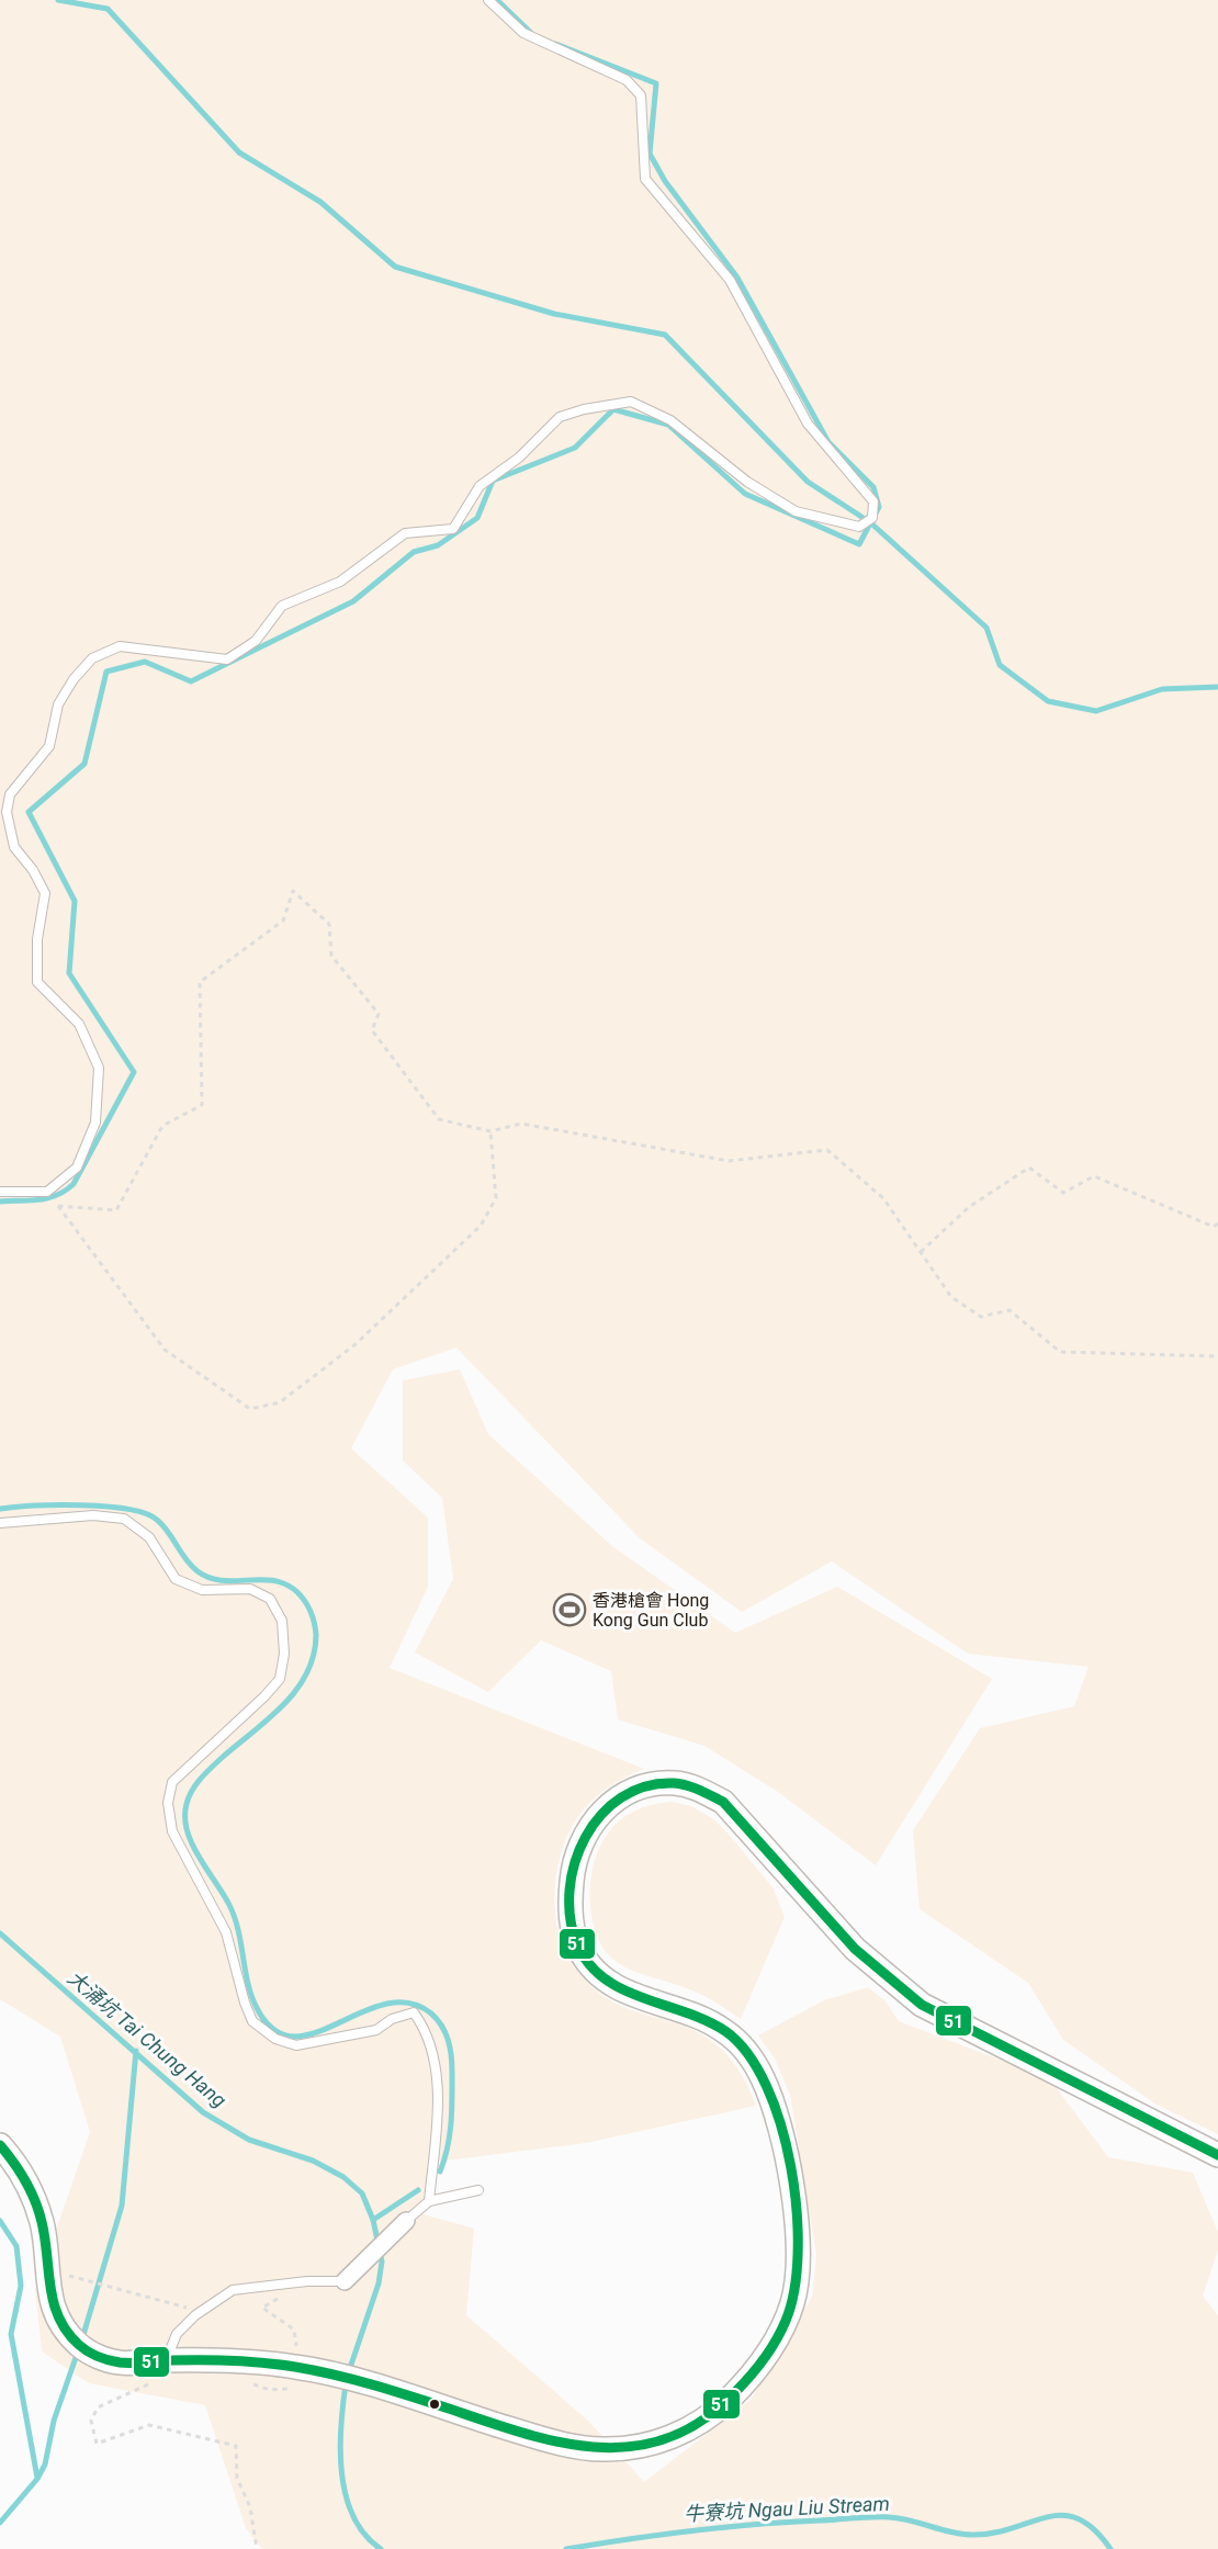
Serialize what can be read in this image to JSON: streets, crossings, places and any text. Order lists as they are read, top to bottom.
{
  "water": ["大涌坑 Tai Chung Hang", "牛寮坑 Ngau Liu Stream"],
  "places": {
    "sports": ["香港槍會 Hong Kong Gun Club"]
  },
  "lines": ["transit line 51"]
}
